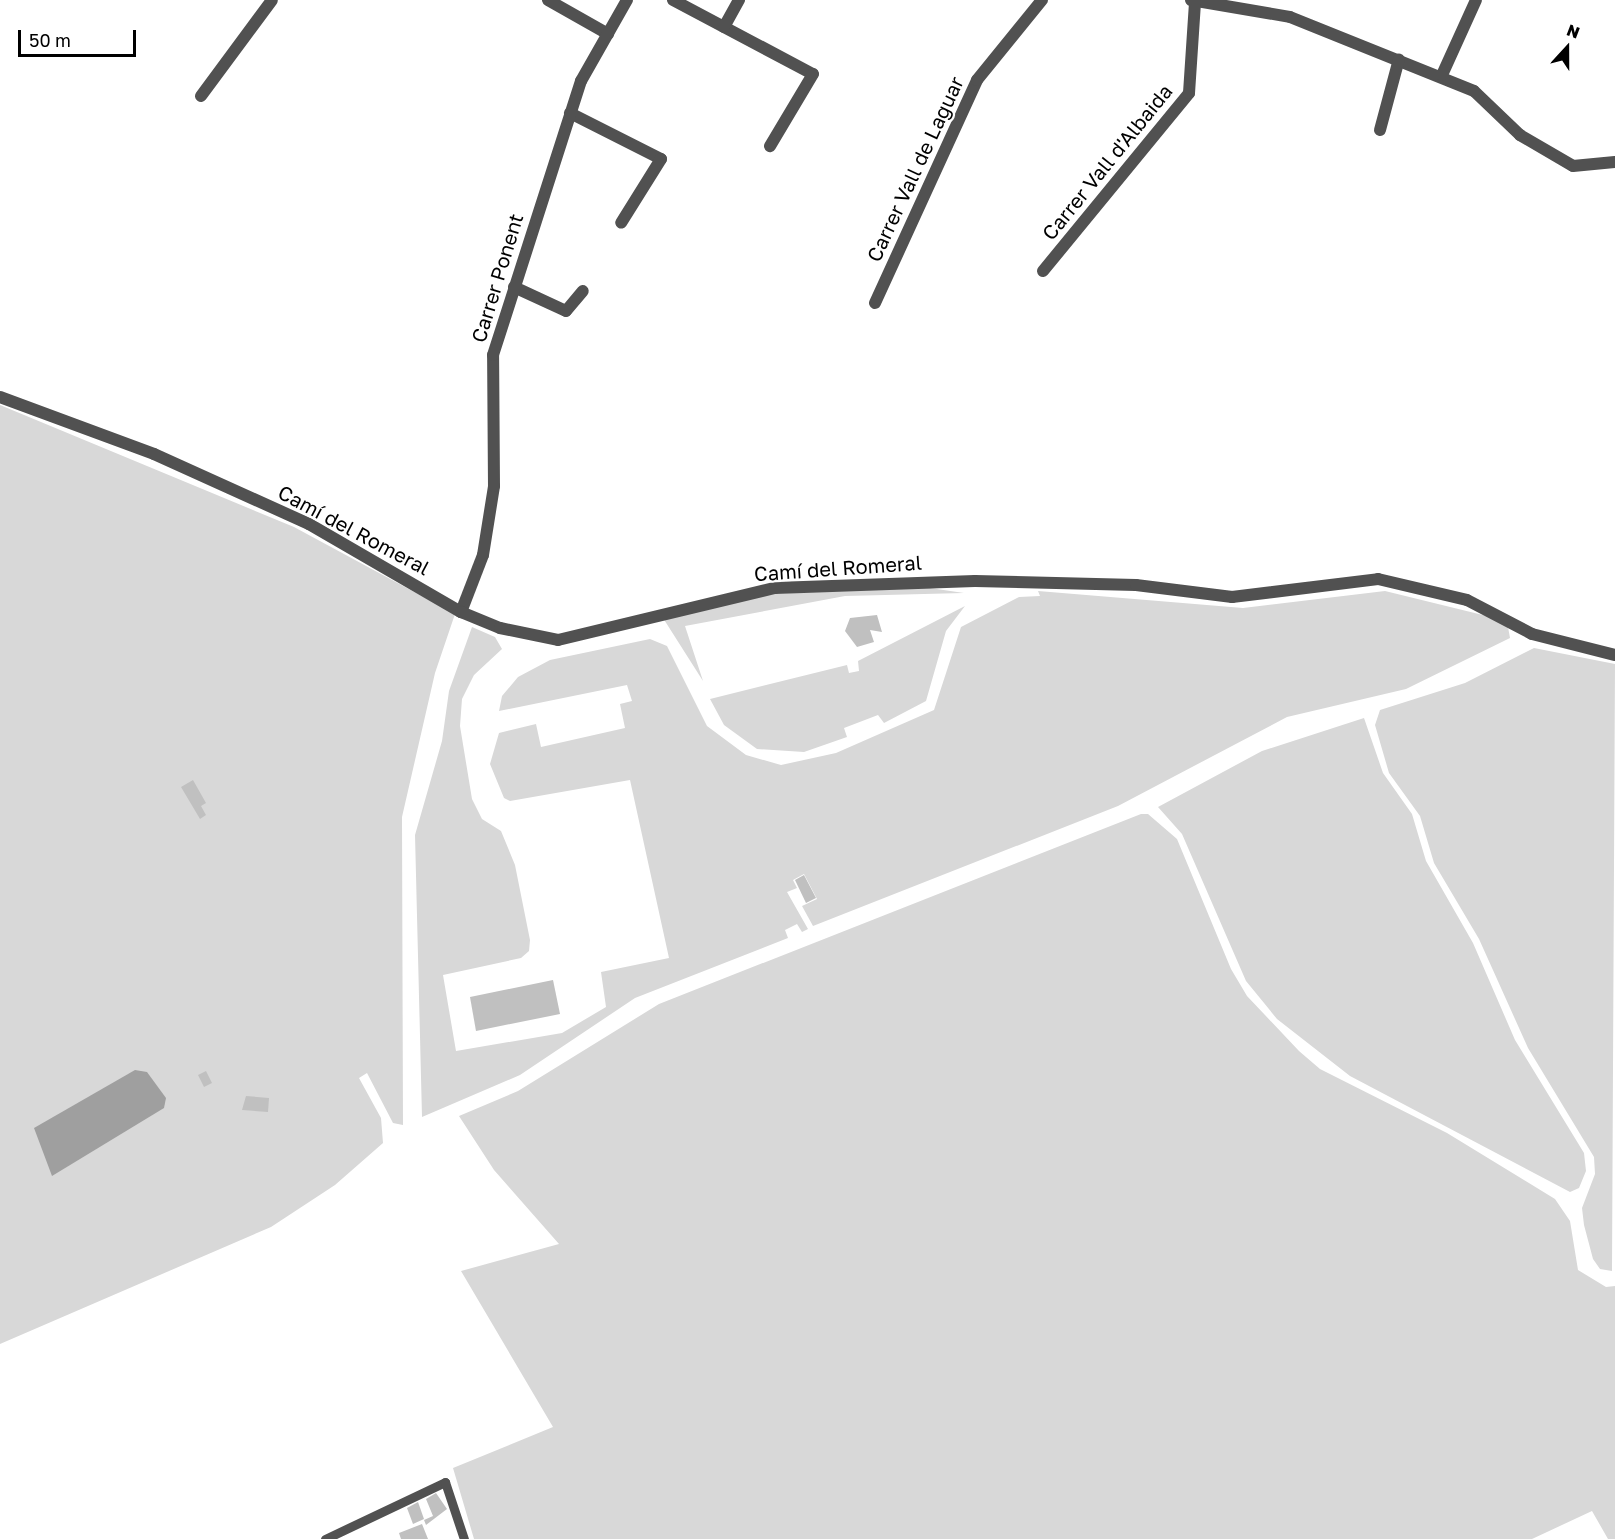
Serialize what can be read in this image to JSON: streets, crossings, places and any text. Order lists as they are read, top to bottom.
{
  "streets": {
    "street": [
      "Carrer Vall d'Albaida",
      "Carrer Vall de Laguar",
      "Carrer Ponent",
      "Camí del Romeral"
    ]
  },
  "crossings": [
    ["Carrer Ponent", "Camí del Romeral"]
  ],
  "scale_bar": "50 m",
  "north": "top"
}
